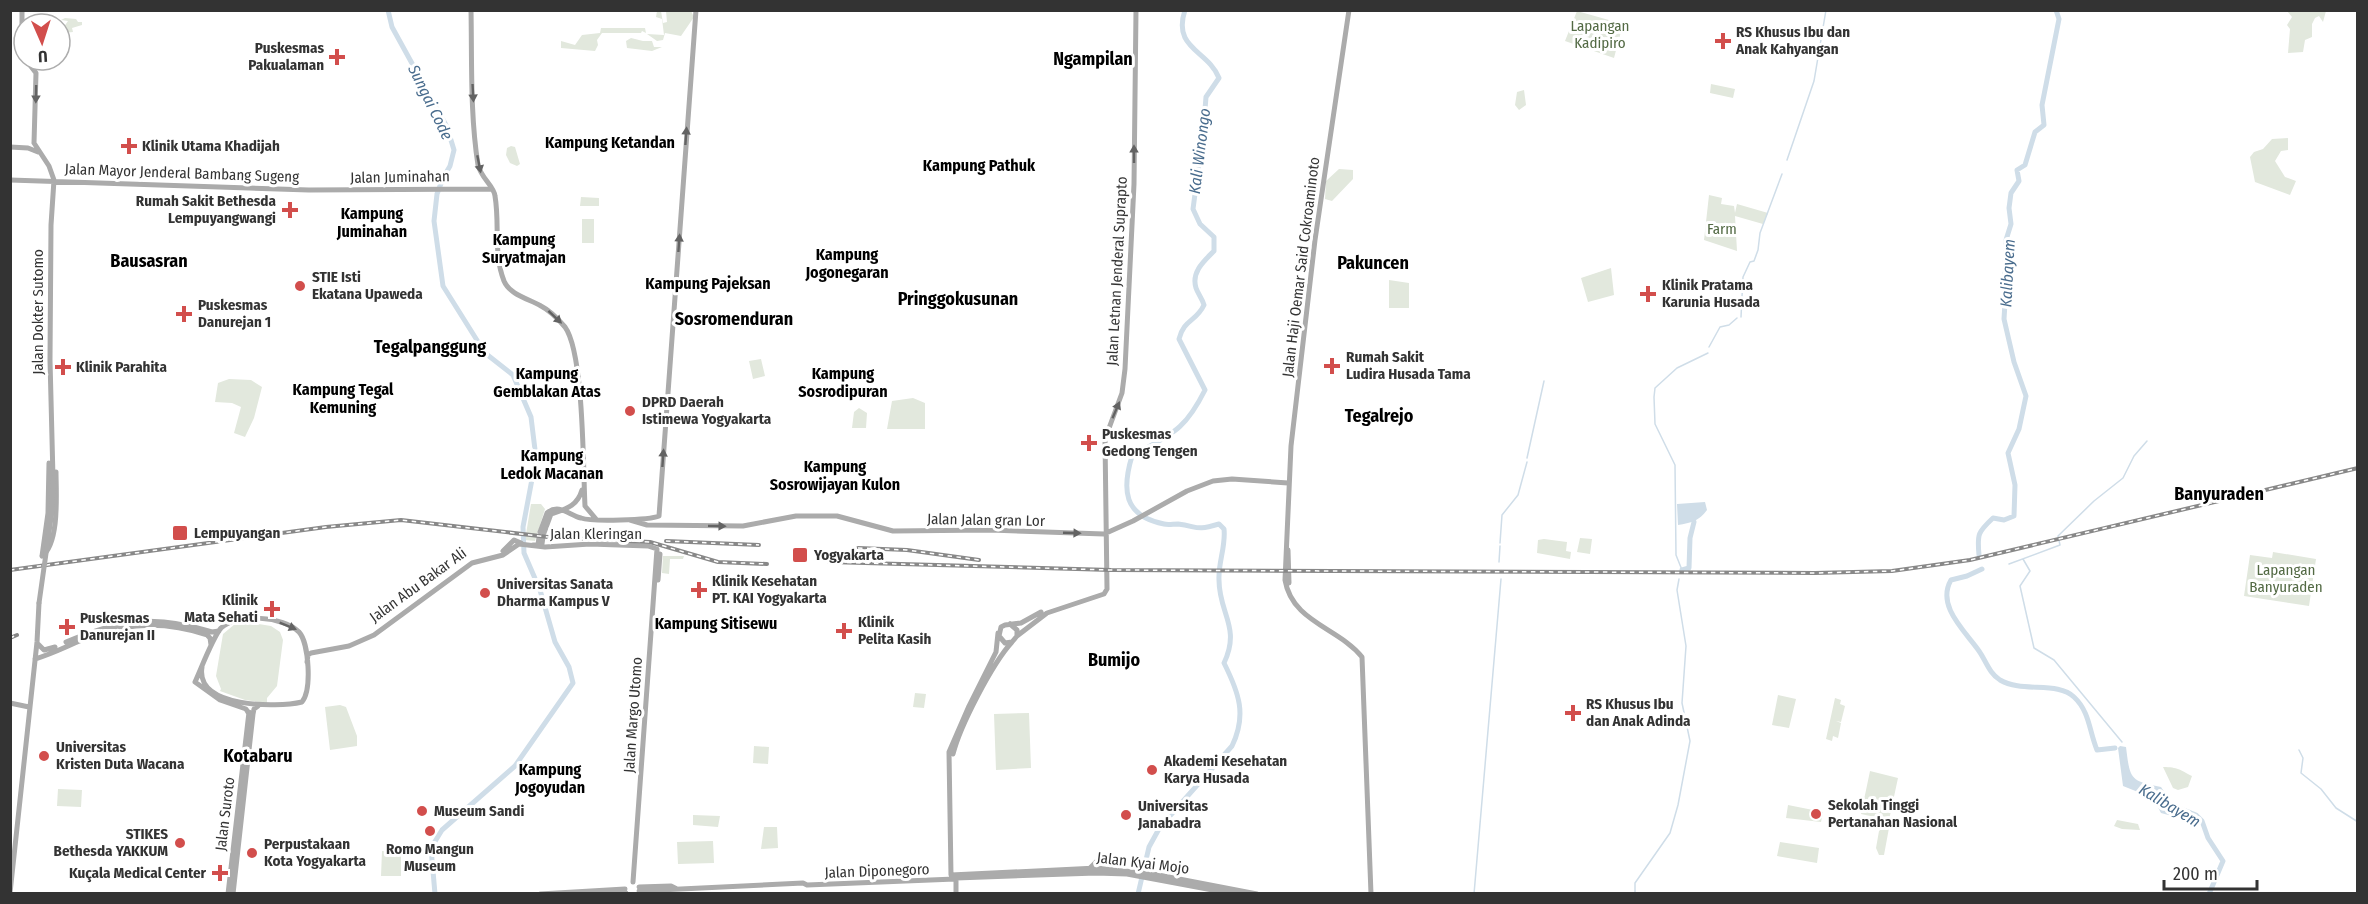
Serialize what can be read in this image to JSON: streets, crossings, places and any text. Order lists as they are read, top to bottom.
{
  "streets": {
    "main road": [
      "Jalan Mayor Jenderal Bambang Sugeng",
      "Jalan Juminahan",
      "Jalan Haji Oemar Said Cokroaminoto",
      "Jalan Letnan Jenderal Suprapto",
      "Jalan Dokter Sutomo",
      "Jalan Jalan gran Lor",
      "Jalan Kleringan",
      "Jalan Abu Bakar Ali",
      "Jalan Margo Utomo",
      "Jalan Suroto",
      "Jalan Kyai Mojo",
      "Jalan Diponegoro"
    ]
  },
  "crossings": [
    ["Jalan Mayor Jenderal Bambang Sugeng", "Jalan Juminahan"],
    ["Jalan Mayor Jenderal Bambang Sugeng", "Jalan Dokter Sutomo"],
    ["Jalan Letnan Jenderal Suprapto", "Jalan Jalan gran Lor"],
    ["Jalan Kleringan", "Jalan Abu Bakar Ali"],
    ["Jalan Kleringan", "Jalan Margo Utomo"],
    ["Jalan Abu Bakar Ali", "Jalan Suroto"],
    ["Jalan Kyai Mojo", "Jalan Diponegoro"]
  ],
  "one_way": ["Jalan Letnan Jenderal Suprapto", "Jalan Jalan gran Lor"],
  "districts": [
    "Ngampilan",
    "Kampung Ketandan",
    "Kampung Pathuk",
    "Kampung Juminahan",
    "Kampung Suryatmajan",
    "Kampung Jogonegaran",
    "Bausasran",
    "Pakuncen",
    "Kampung Pajeksan",
    "Pringgokusunan",
    "Sosromenduran",
    "Tegalpanggung",
    "Kampung Gemblakan Atas",
    "Kampung Sosrodipuran",
    "Kampung Tegal Kemuning",
    "Tegalrejo",
    "Kampung Ledok Macanan",
    "Kampung Sosrowijayan Kulon",
    "Banyuraden",
    "Kampung Sitisewu",
    "Bumijo",
    "Kotabaru",
    "Kampung Jogoyudan"
  ],
  "water": ["Sungai Code", "Kali Winongo", "Kalibayem"],
  "parks": ["Lapangan Kadipiro", "Farm", "Lapangan Banyuraden"],
  "places": {
    "health": [
      "RS Khusus Ibu dan Anak Kahyangan",
      "Puskesmas Pakualaman",
      "Klinik Utama Khadijah",
      "Rumah Sakit Bethesda Lempuyangwangi",
      "Klinik Pratama Karunia Husada",
      "Puskesmas Danurejan 1",
      "Rumah Sakit Ludira Husada Tama",
      "Klinik Parahita",
      "Puskesmas Gedong Tengen",
      "Klinik Kesehatan PT. KAI Yogyakarta",
      "Klinik Mata Sehati",
      "Puskesmas Danurejan II",
      "Klinik Pelita Kasih",
      "RS Khusus Ibu dan Anak Adinda",
      "Kuçala Medical Center"
    ],
    "other": [
      "STIE Isti Ekatana Upaweda",
      "DPRD Daerah Istimewa Yogyakarta",
      "Universitas Sanata Dharma Kampus V",
      "Universitas Kristen Duta Wacana",
      "Akademi Kesehatan Karya Husada",
      "Museum Sandi",
      "Sekolah Tinggi Pertanahan Nasional",
      "Universitas Janabadra",
      "Romo Mangun Museum",
      "STIKES Bethesda YAKKUM",
      "Perpustakaan Kota Yogyakarta"
    ],
    "transit": ["Lempuyangan", "Yogyakarta"]
  },
  "scale_bar": "200 m",
  "north": "bottom"
}
